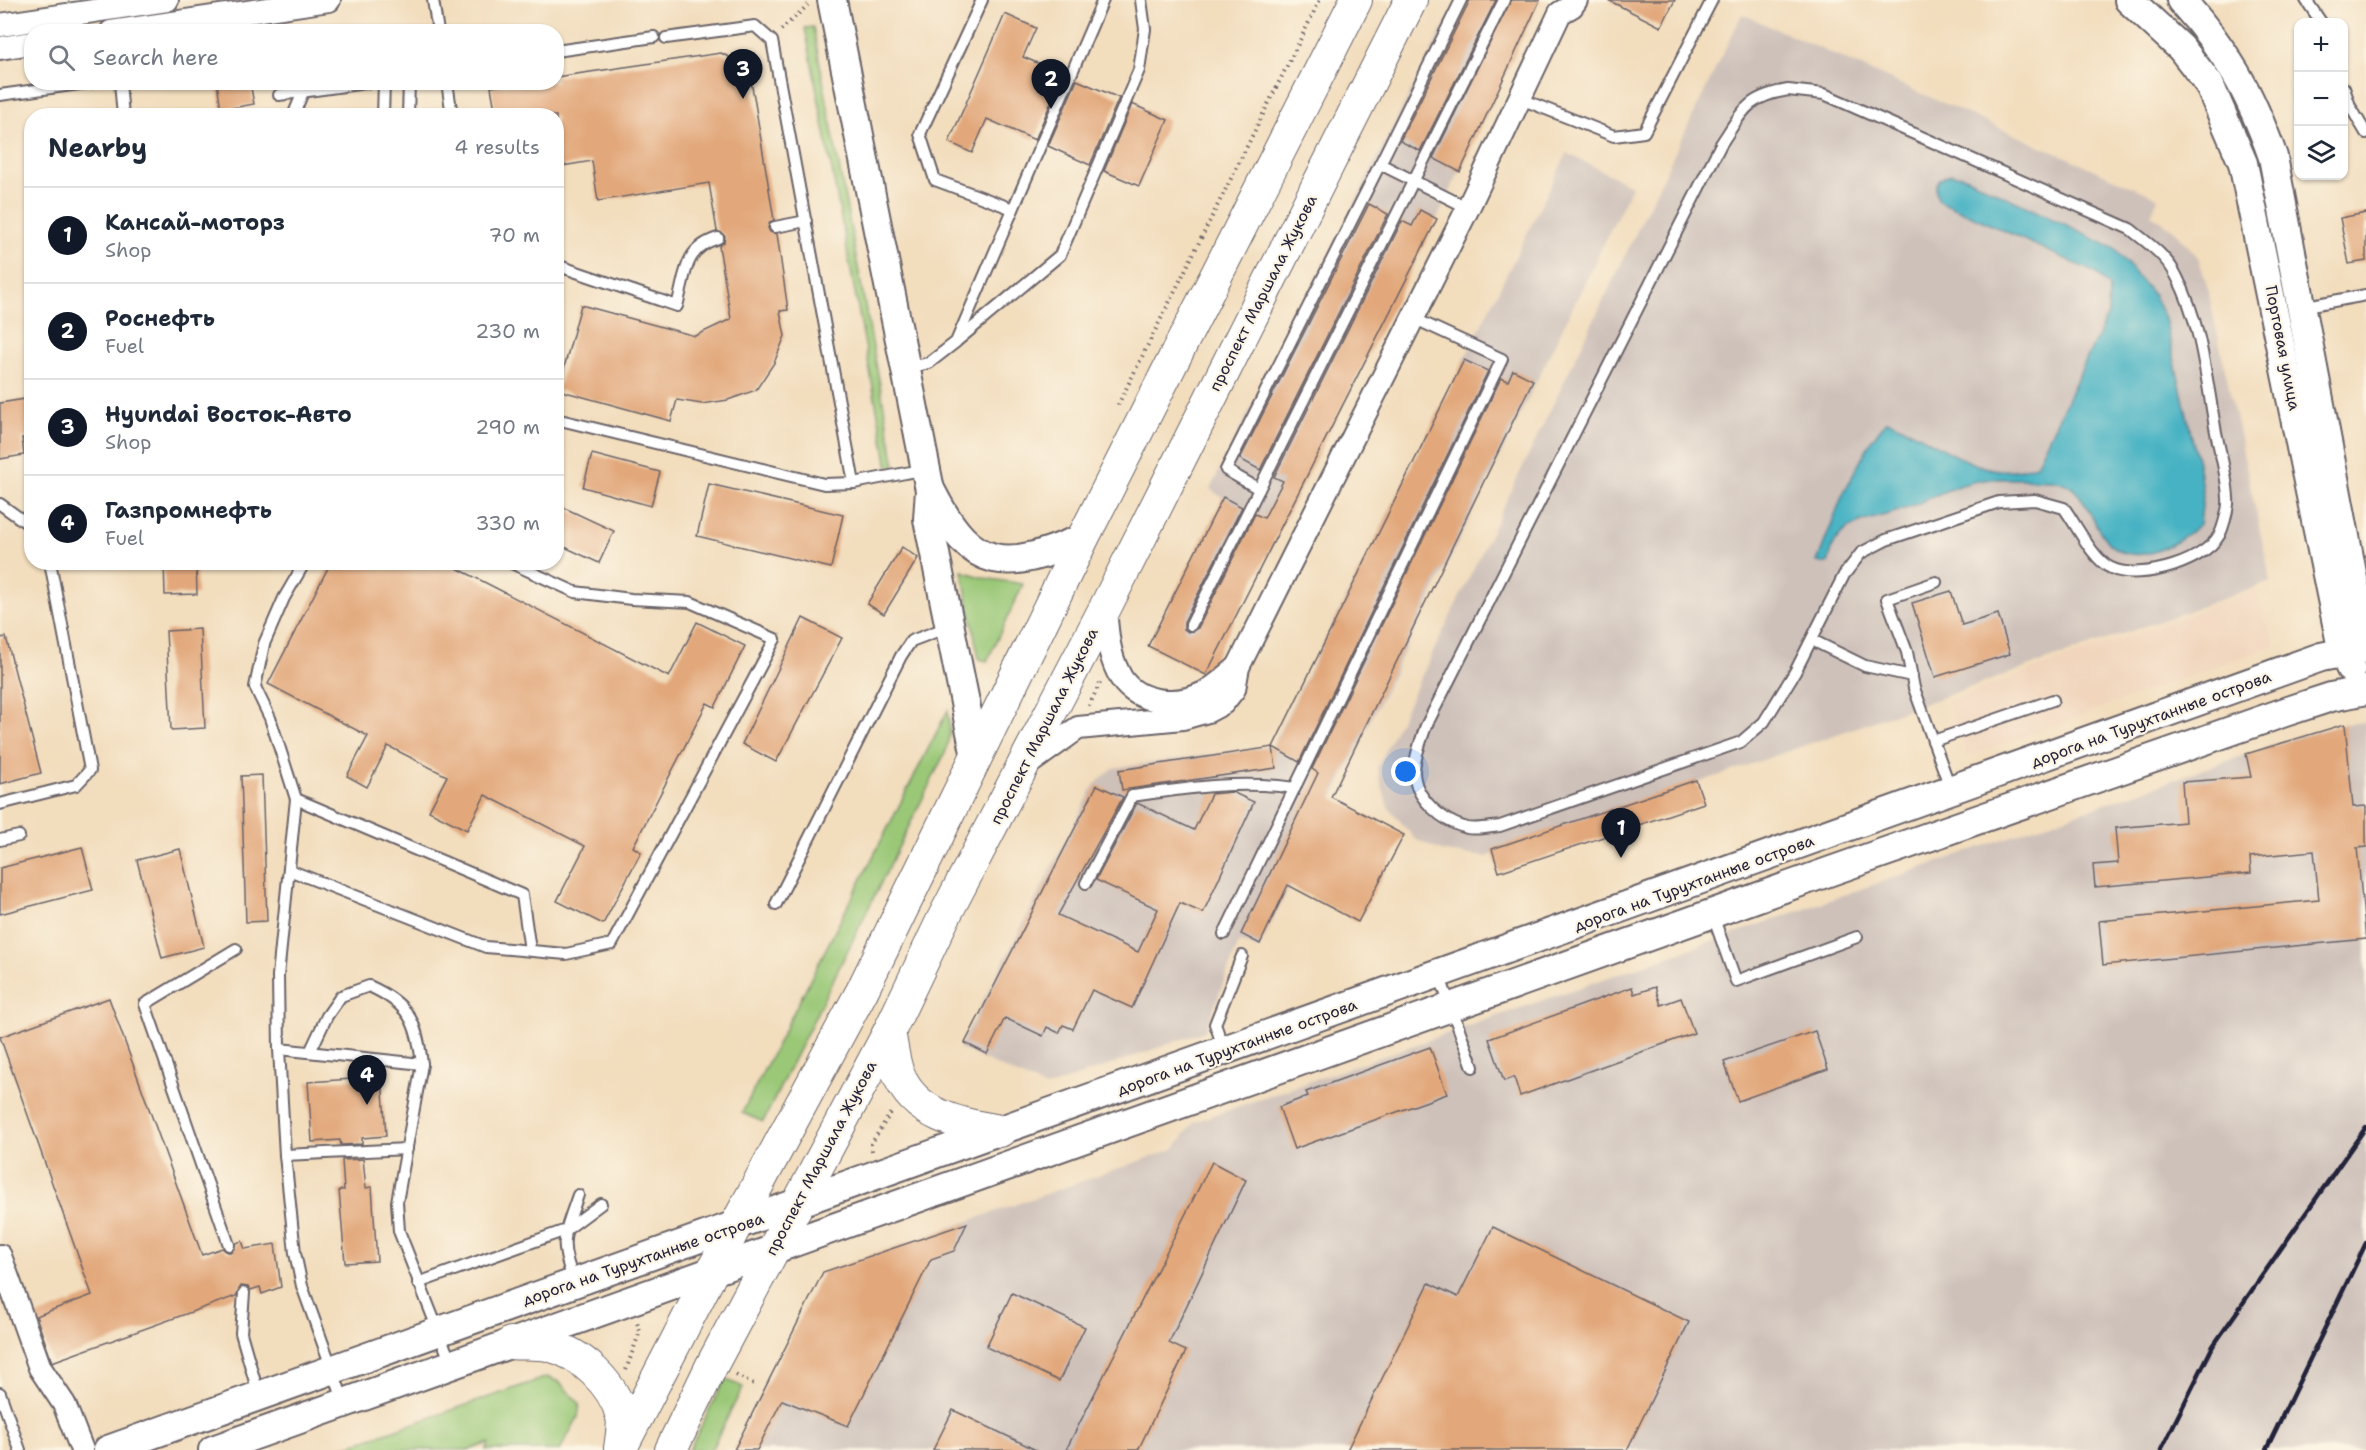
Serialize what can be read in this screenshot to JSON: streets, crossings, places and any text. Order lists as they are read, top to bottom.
{
  "streets": {
    "main road": ["проспект Маршала Жукова"],
    "street": ["Портовая улица", "дорога на Турухтанные острова"]
  },
  "crossings": [
    ["проспект Маршала Жукова", "дорога на Турухтанные острова"],
    ["Портовая улица", "дорога на Турухтанные острова"]
  ],
  "page": {
    "map_buttons": ["+", "−"],
    "search": "Search here",
    "pins": [
      "3",
      "2",
      "1",
      "4"
    ],
    "heading": ["Nearby", "4 results"],
    "list": [
      {
        "mark": "1",
        "name": "Кансай-моторз",
        "note": "Shop",
        "value": "70 m"
      },
      {
        "mark": "2",
        "name": "Роснефть",
        "note": "Fuel",
        "value": "230 m"
      },
      {
        "mark": "3",
        "name": "Hyundai Восток-Авто",
        "note": "Shop",
        "value": "290 m"
      },
      {
        "mark": "4",
        "name": "Газпромнефть",
        "note": "Fuel",
        "value": "330 m"
      }
    ]
  }
}
